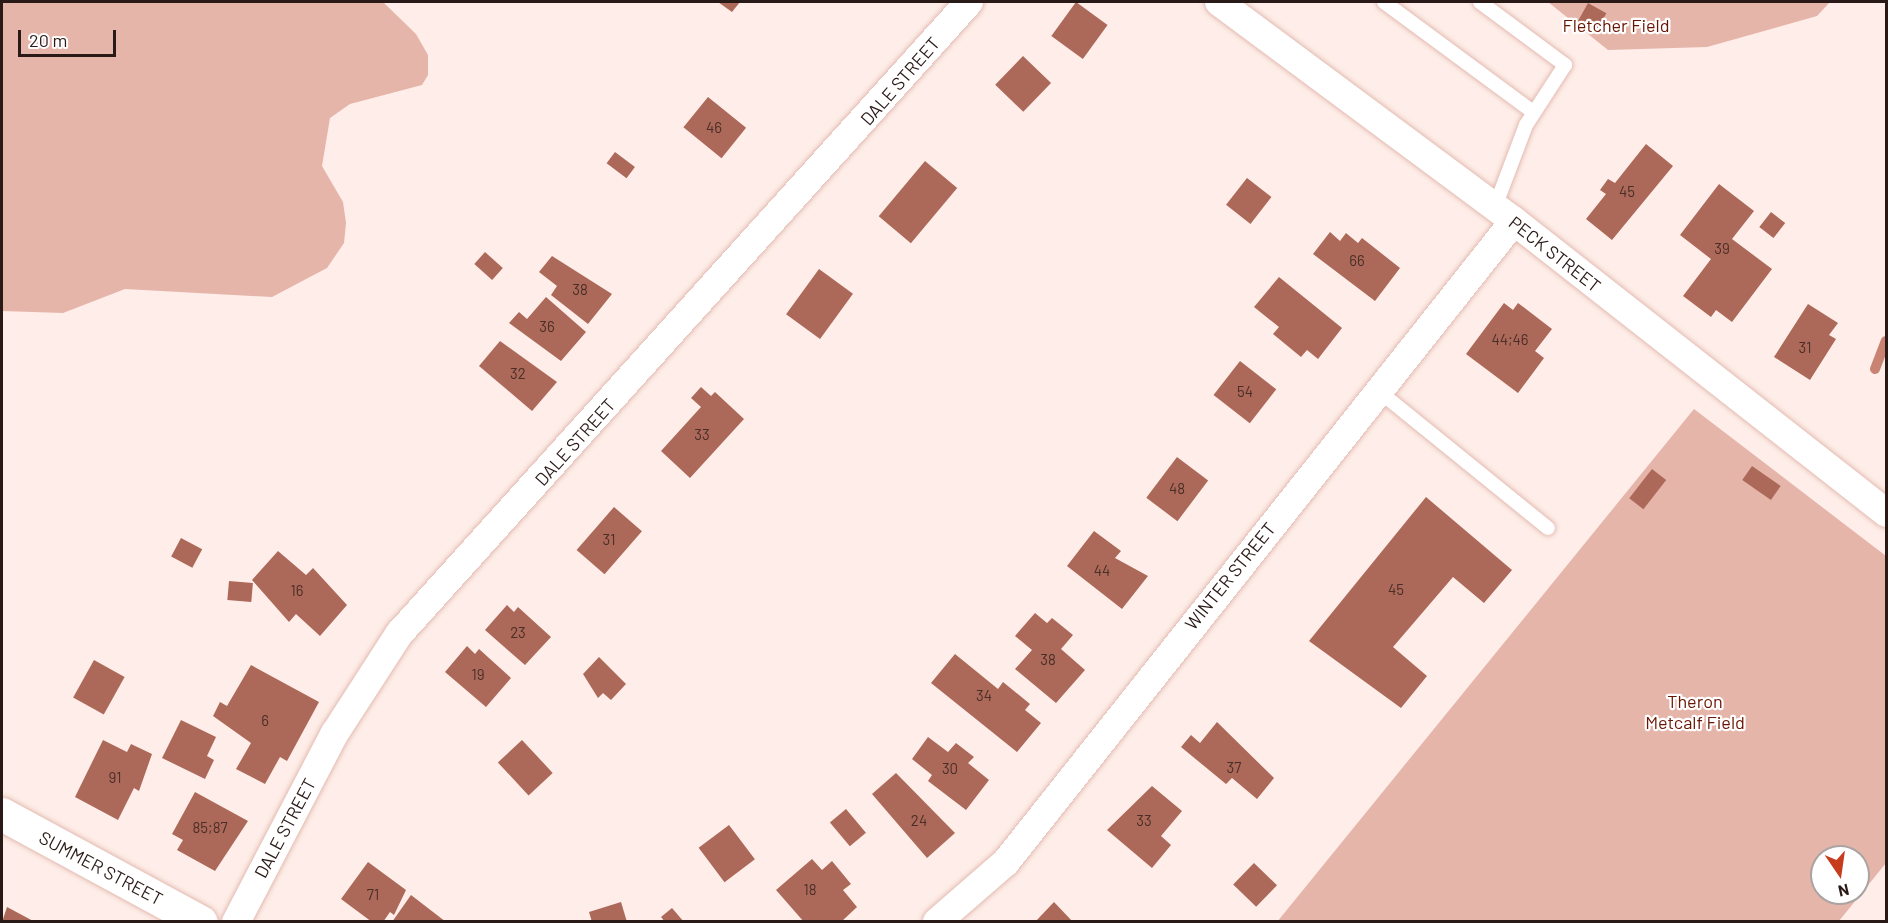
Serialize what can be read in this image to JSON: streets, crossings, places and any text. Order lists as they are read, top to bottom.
{
  "streets": {
    "main road": ["SUMMER STREET"],
    "street": ["DALE STREET", "PECK STREET", "WINTER STREET"]
  },
  "crossings": [
    ["PECK STREET", "WINTER STREET"]
  ],
  "parks": ["Fletcher Field", "Theron Metcalf Field"],
  "house_numbers": [
    "46",
    "45",
    "39",
    "66",
    "38",
    "36",
    "44;46",
    "31",
    "32",
    "54",
    "33",
    "48",
    "31",
    "44",
    "45",
    "16",
    "23",
    "38",
    "19",
    "34",
    "6",
    "37",
    "30",
    "91",
    "24",
    "33",
    "85;87",
    "18",
    "71"
  ],
  "scale_bar": "20 m",
  "north": "bottom"
}
